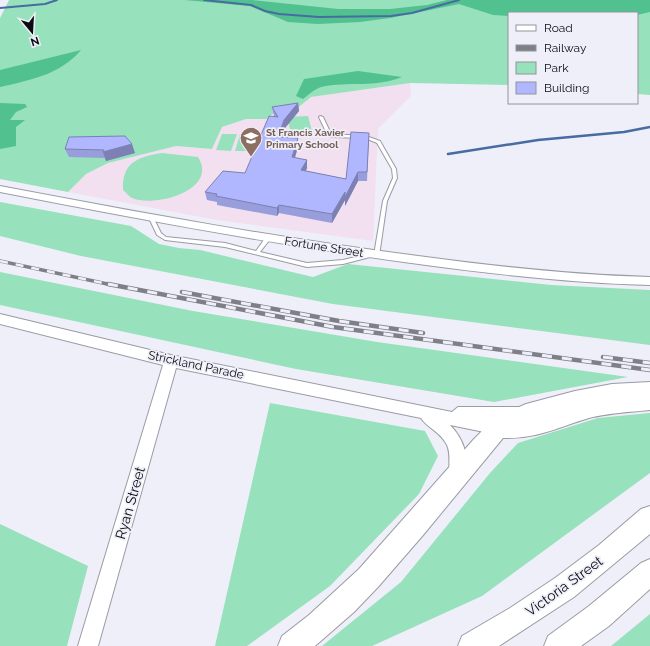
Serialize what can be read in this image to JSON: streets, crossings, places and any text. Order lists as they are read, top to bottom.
{
  "streets": {
    "street": [
      "Fortune Street",
      "Strickland Parade",
      "Ryan Street",
      "Victoria Street"
    ]
  },
  "crossings": [
    ["Strickland Parade", "Ryan Street"]
  ],
  "places": {
    "school or university": ["St Francis Xavier Primary School"]
  },
  "legend": [
    "Road",
    "Railway",
    "Park",
    "Building"
  ],
  "north": "bottom"
}
